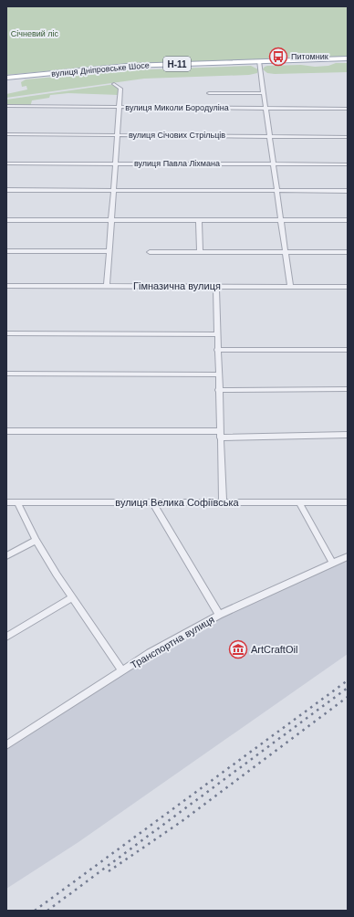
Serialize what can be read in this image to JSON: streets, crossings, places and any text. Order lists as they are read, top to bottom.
{
  "streets": {
    "main road": ["Н-11", "вулиця Дніпровське Шосе"],
    "street": [
      "вулиця Миколи Бородуліна",
      "вулиця Січових Стрільців",
      "вулиця Павла Ліхмана",
      "Гімназична вулиця",
      "вулиця Велика Софіївська",
      "Транспортна вулиця"
    ]
  },
  "parks": ["Січневий ліс"],
  "places": {
    "bus stop": ["Питомник"],
    "museum": ["ArtCraftOil"]
  }
}
